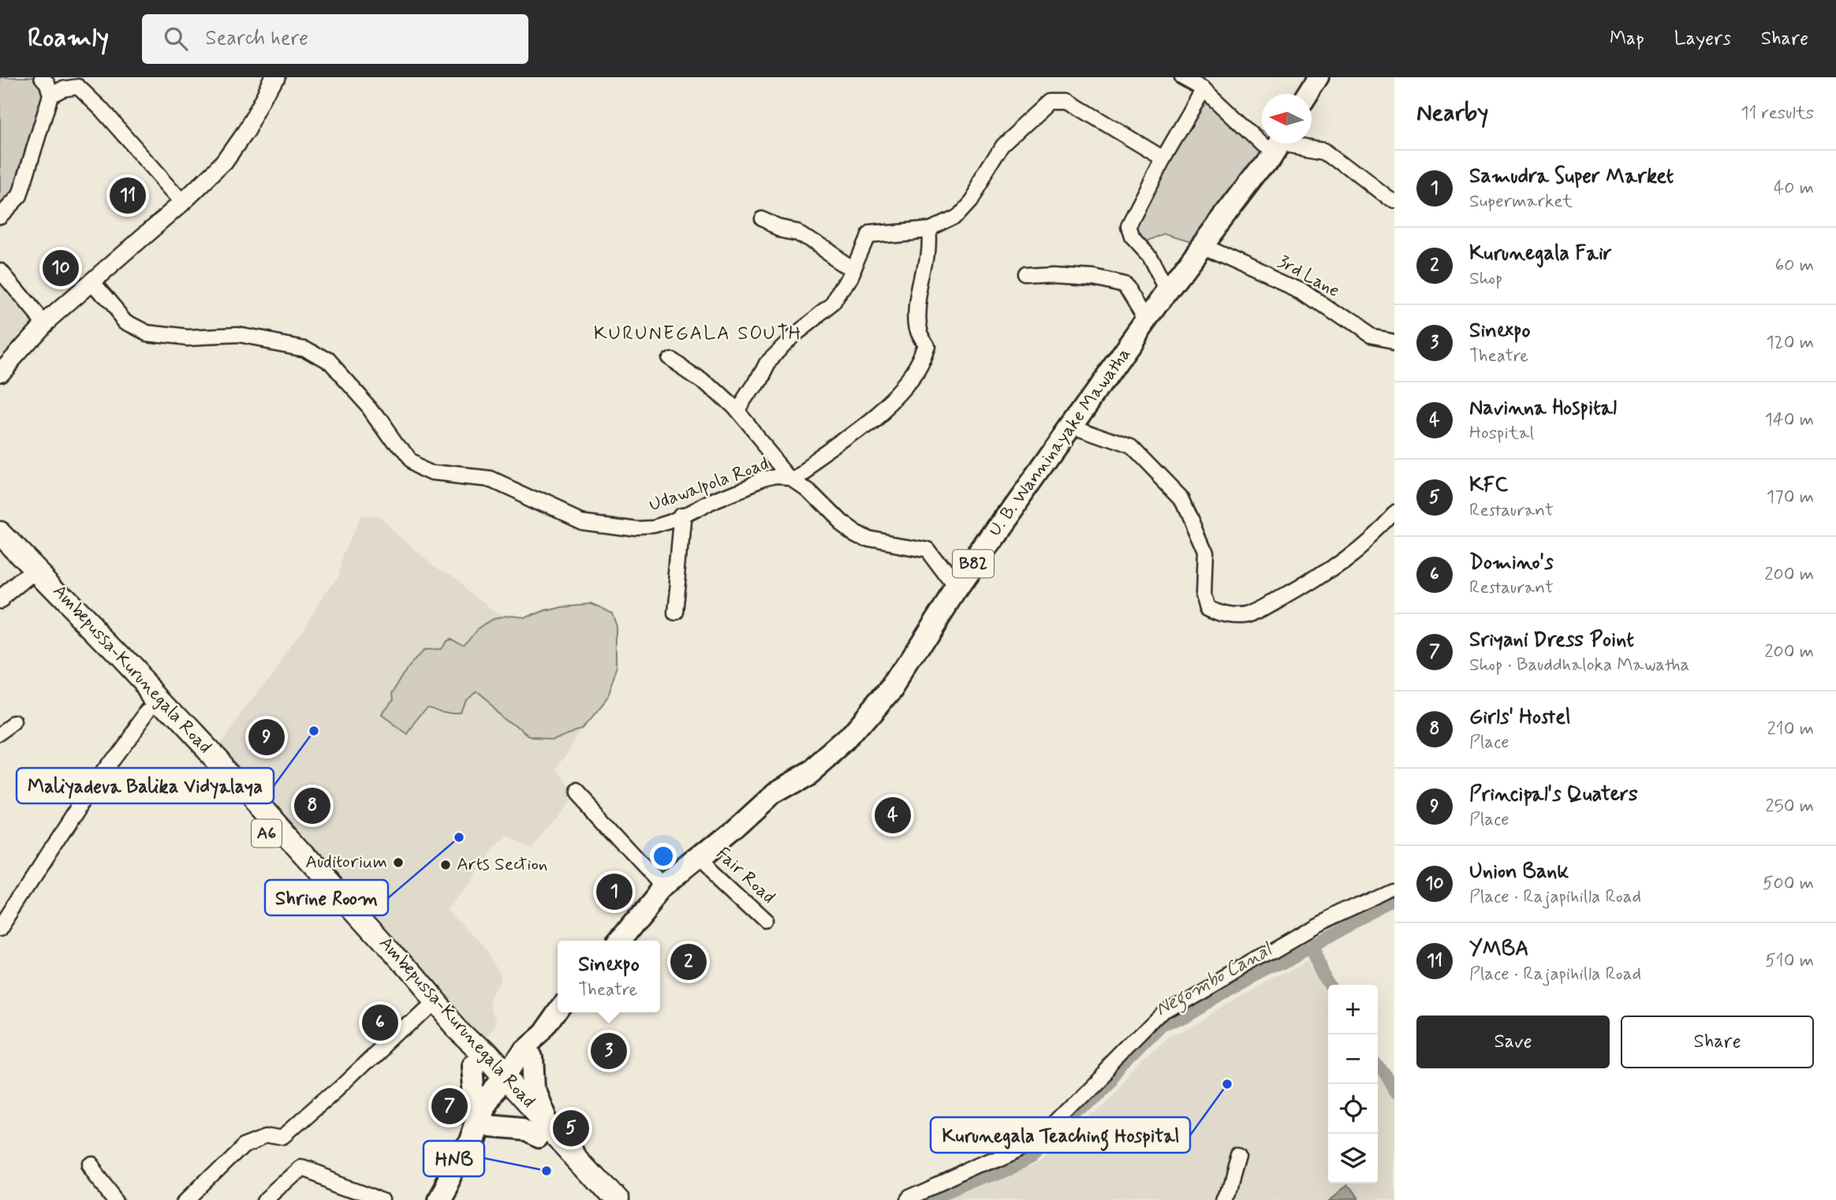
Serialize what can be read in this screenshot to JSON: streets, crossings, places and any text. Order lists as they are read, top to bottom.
{
  "streets": {
    "highway": ["Ambepussa-Kurunegala Road", "A6"],
    "main road": ["U. B. Wanninayake Mawatha", "B82"],
    "street": ["3rd Lane", "Udawalpola Road", "Fair Road"]
  },
  "crossings": [
    ["3rd Lane", "U. B. Wanninayake Mawatha"],
    ["U. B. Wanninayake Mawatha", "Udawalpola Road"],
    ["U. B. Wanninayake Mawatha", "Fair Road"]
  ],
  "districts": ["KURUNEGALA SOUTH"],
  "water": ["Negombo Canal"],
  "places": [
    "Maliyadeva Balika Vidyalaya",
    "Shrine Room",
    "Auditorium",
    "Arts Section",
    "Kurunegala Teaching Hospital",
    "HNB"
  ],
  "north": "left",
  "page": {
    "header": "Roamly",
    "search": "Search here",
    "nav": ["Map", "Layers", "Share"],
    "heading": ["Nearby", "11 results"],
    "list": [
      {
        "mark": "1",
        "name": "Samudra Super Market",
        "note": "Supermarket",
        "value": "40 m"
      },
      {
        "mark": "2",
        "name": "Kurunegala Fair",
        "note": "Shop",
        "value": "60 m"
      },
      {
        "mark": "3",
        "name": "Sinexpo",
        "note": "Theatre",
        "value": "120 m"
      },
      {
        "mark": "4",
        "name": "Navinna Hospital",
        "note": "Hospital",
        "value": "140 m"
      },
      {
        "mark": "5",
        "name": "KFC",
        "note": "Restaurant",
        "value": "170 m"
      },
      {
        "mark": "6",
        "name": "Domino's",
        "note": "Restaurant",
        "value": "200 m"
      },
      {
        "mark": "7",
        "name": "Sriyani Dress Point",
        "note": "Shop · Bauddhaloka Mawatha",
        "value": "200 m"
      },
      {
        "mark": "8",
        "name": "Girls' Hostel",
        "note": "Place",
        "value": "210 m"
      },
      {
        "mark": "9",
        "name": "Principal's Quaters",
        "note": "Place",
        "value": "250 m"
      },
      {
        "mark": "10",
        "name": "Union Bank",
        "note": "Place · Rajapihilla Road",
        "value": "500 m"
      },
      {
        "mark": "11",
        "name": "YMBA",
        "note": "Place · Rajapihilla Road",
        "value": "510 m"
      }
    ],
    "pins": [
      "11",
      "10",
      "9",
      "8",
      "4",
      "1",
      "2",
      "6",
      "3",
      "7",
      "5"
    ],
    "popup": ["Sinexpo", "Theatre"],
    "map_buttons": ["+", "−"],
    "buttons": ["Save", "Share"]
  }
}
